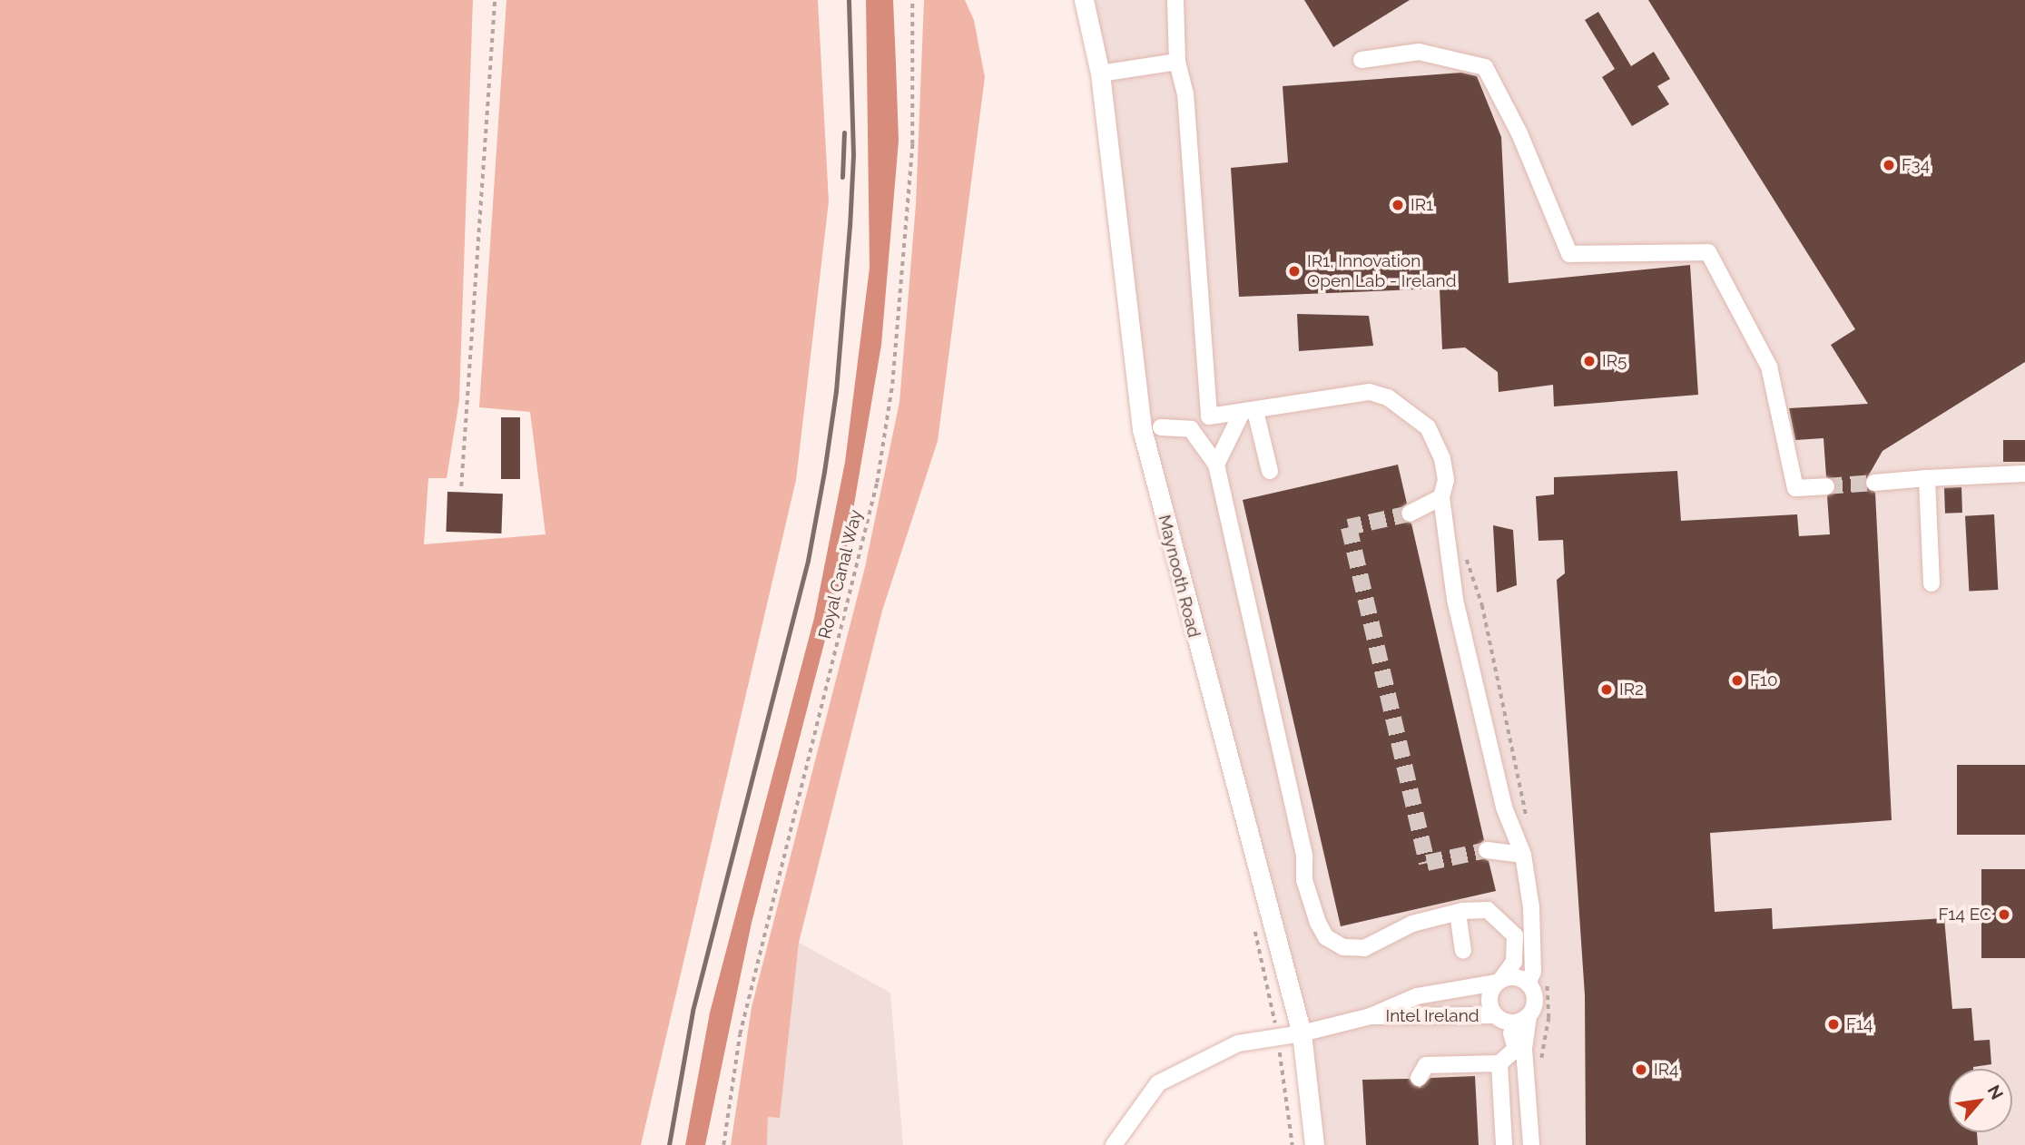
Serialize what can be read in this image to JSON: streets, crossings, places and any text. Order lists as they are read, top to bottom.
{
  "streets": {
    "main road": ["Maynooth Road"],
    "street": ["Intel Ireland"],
    "path": ["Royal Canal Way"]
  },
  "crossings": [
    ["Maynooth Road", "Intel Ireland"]
  ],
  "places": [
    "F34",
    "IR1",
    "IR1, Innovation Open Lab - Ireland",
    "IR5",
    "F10",
    "IR2",
    "F14 EC",
    "F14",
    "IR4"
  ],
  "north": "top right"
}
